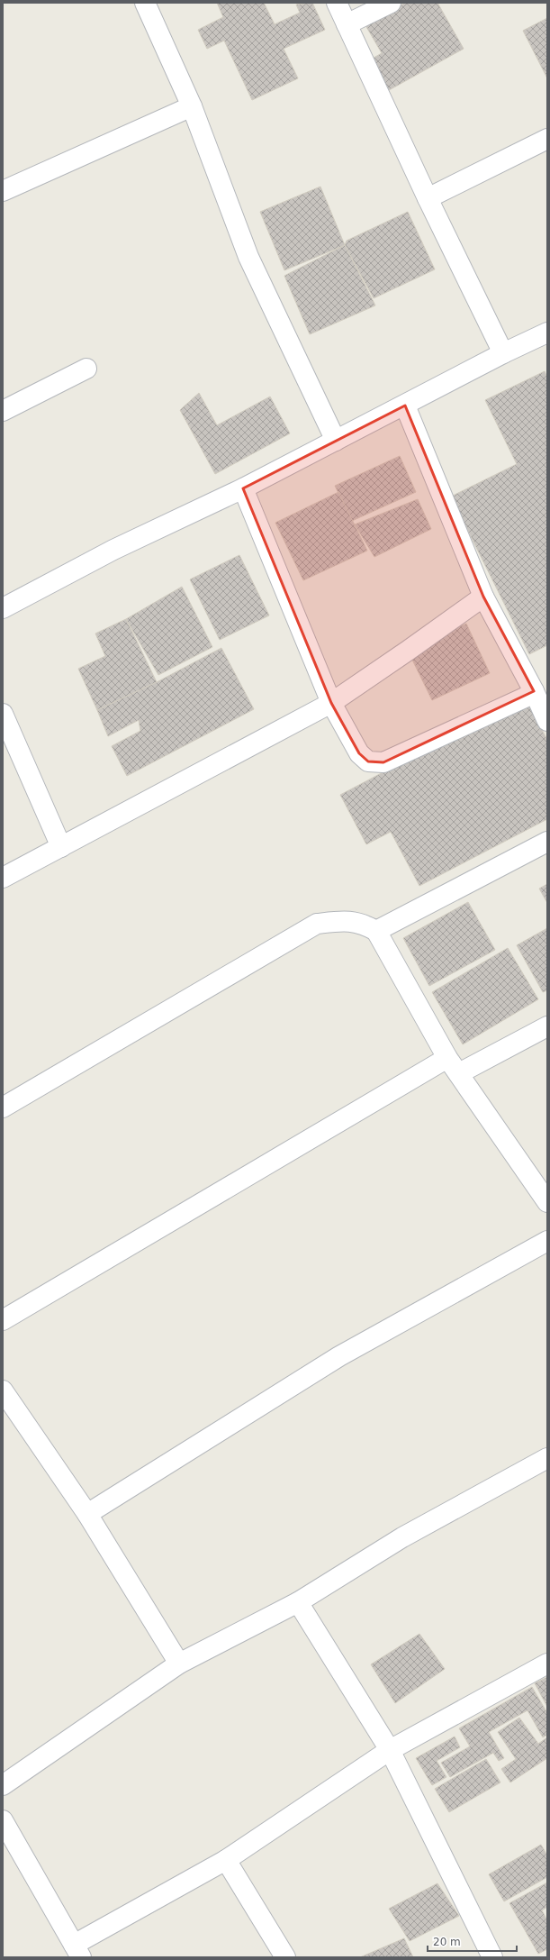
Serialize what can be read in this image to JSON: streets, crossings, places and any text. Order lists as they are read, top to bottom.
{
  "scale_bar": "20 m"
}
